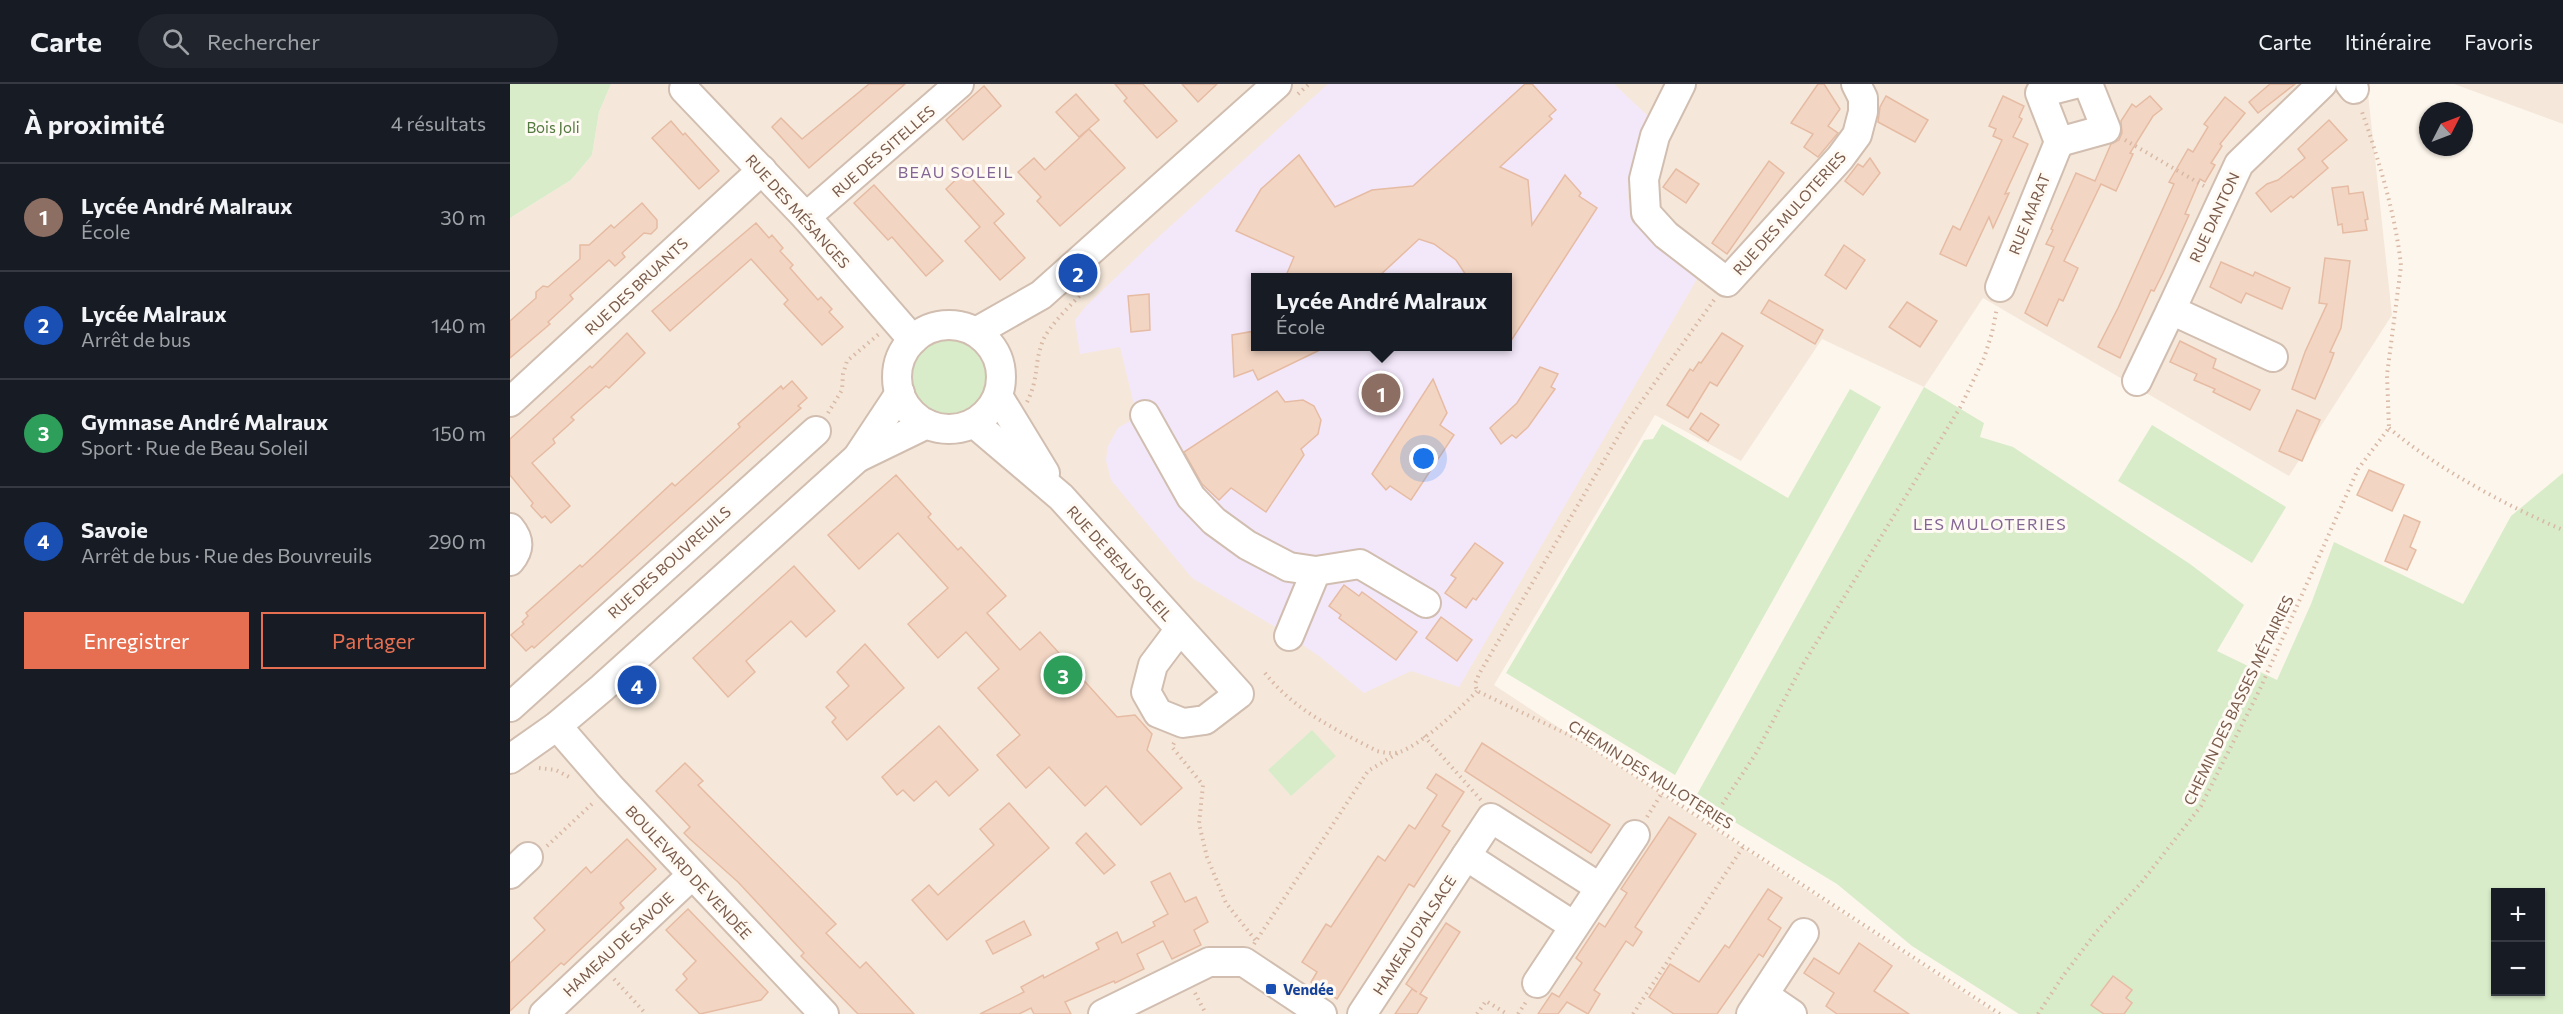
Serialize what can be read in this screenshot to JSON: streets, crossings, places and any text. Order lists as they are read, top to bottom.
{
  "streets": {
    "street": [
      "RUE DES SITELLES",
      "RUE DES MÉSANGES",
      "RUE DES MULOTERIES",
      "RUE MARAT",
      "RUE DANTON",
      "RUE DES BRUANTS",
      "RUE DES BOUVREUILS",
      "RUE DE BEAU SOLEIL",
      "BOULEVARD DE VENDÉE",
      "HAMEAU D'ALSACE",
      "HAMEAU DE SAVOIE"
    ],
    "path": ["CHEMIN DES BASSES MÉTAIRIES", "CHEMIN DES MULOTERIES"]
  },
  "crossings": [
    ["RUE DES SITELLES", "RUE DES MÉSANGES"],
    ["RUE DES MÉSANGES", "RUE DES BRUANTS"],
    ["RUE DES MÉSANGES", "RUE DE BEAU SOLEIL"],
    ["BOULEVARD DE VENDÉE", "HAMEAU DE SAVOIE"]
  ],
  "districts": ["BEAU SOLEIL", "LES MULOTERIES"],
  "parks": ["Bois Joli"],
  "places": {
    "transit": ["Vendée"]
  },
  "north": "top right",
  "page": {
    "header": "Carte",
    "search": "Rechercher",
    "nav": ["Carte", "Itinéraire", "Favoris"],
    "heading": ["À proximité", "4 résultats"],
    "list": [
      {
        "mark": "1",
        "name": "Lycée André Malraux",
        "note": "École",
        "value": "30 m"
      },
      {
        "mark": "2",
        "name": "Lycée Malraux",
        "note": "Arrêt de bus",
        "value": "140 m"
      },
      {
        "mark": "3",
        "name": "Gymnase André Malraux",
        "note": "Sport · Rue de Beau Soleil",
        "value": "150 m"
      },
      {
        "mark": "4",
        "name": "Savoie",
        "note": "Arrêt de bus · Rue des Bouvreuils",
        "value": "290 m"
      }
    ],
    "pins": [
      "2",
      "1",
      "3",
      "4"
    ],
    "popup": ["Lycée André Malraux", "École"],
    "buttons": ["Enregistrer", "Partager"],
    "map_buttons": ["+", "−"]
  }
}
